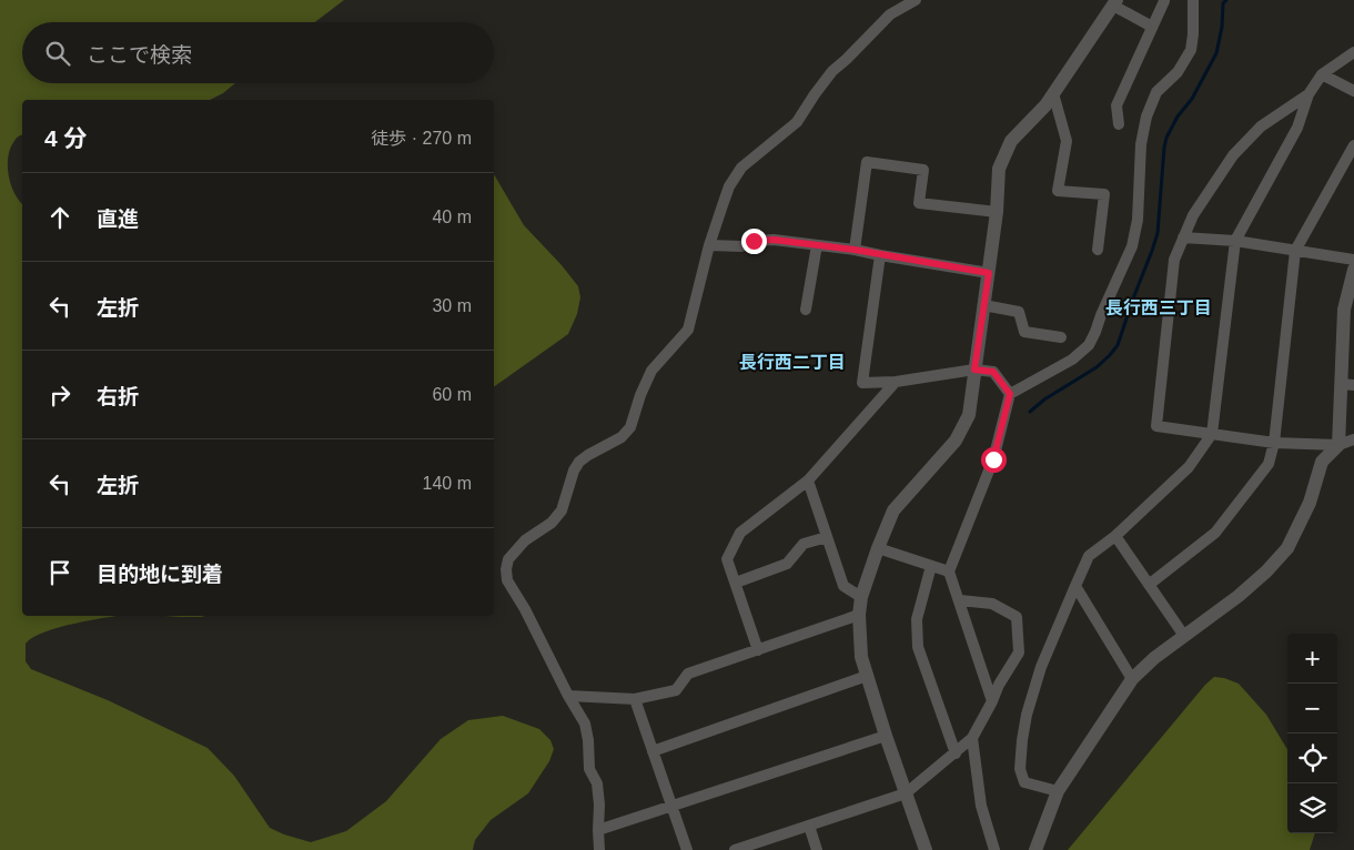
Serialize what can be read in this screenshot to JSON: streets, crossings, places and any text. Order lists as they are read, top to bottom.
{
  "districts": ["長行西三丁目", "長行西二丁目"],
  "page": {
    "search": "ここで検索",
    "heading": ["4 分", "徒歩 · 270 m"],
    "list": [
      ["直進", "40 m"],
      ["左折", "30 m"],
      ["右折", "60 m"],
      ["左折", "140 m"],
      "目的地に到着"
    ],
    "map_buttons": ["+", "−"]
  }
}
